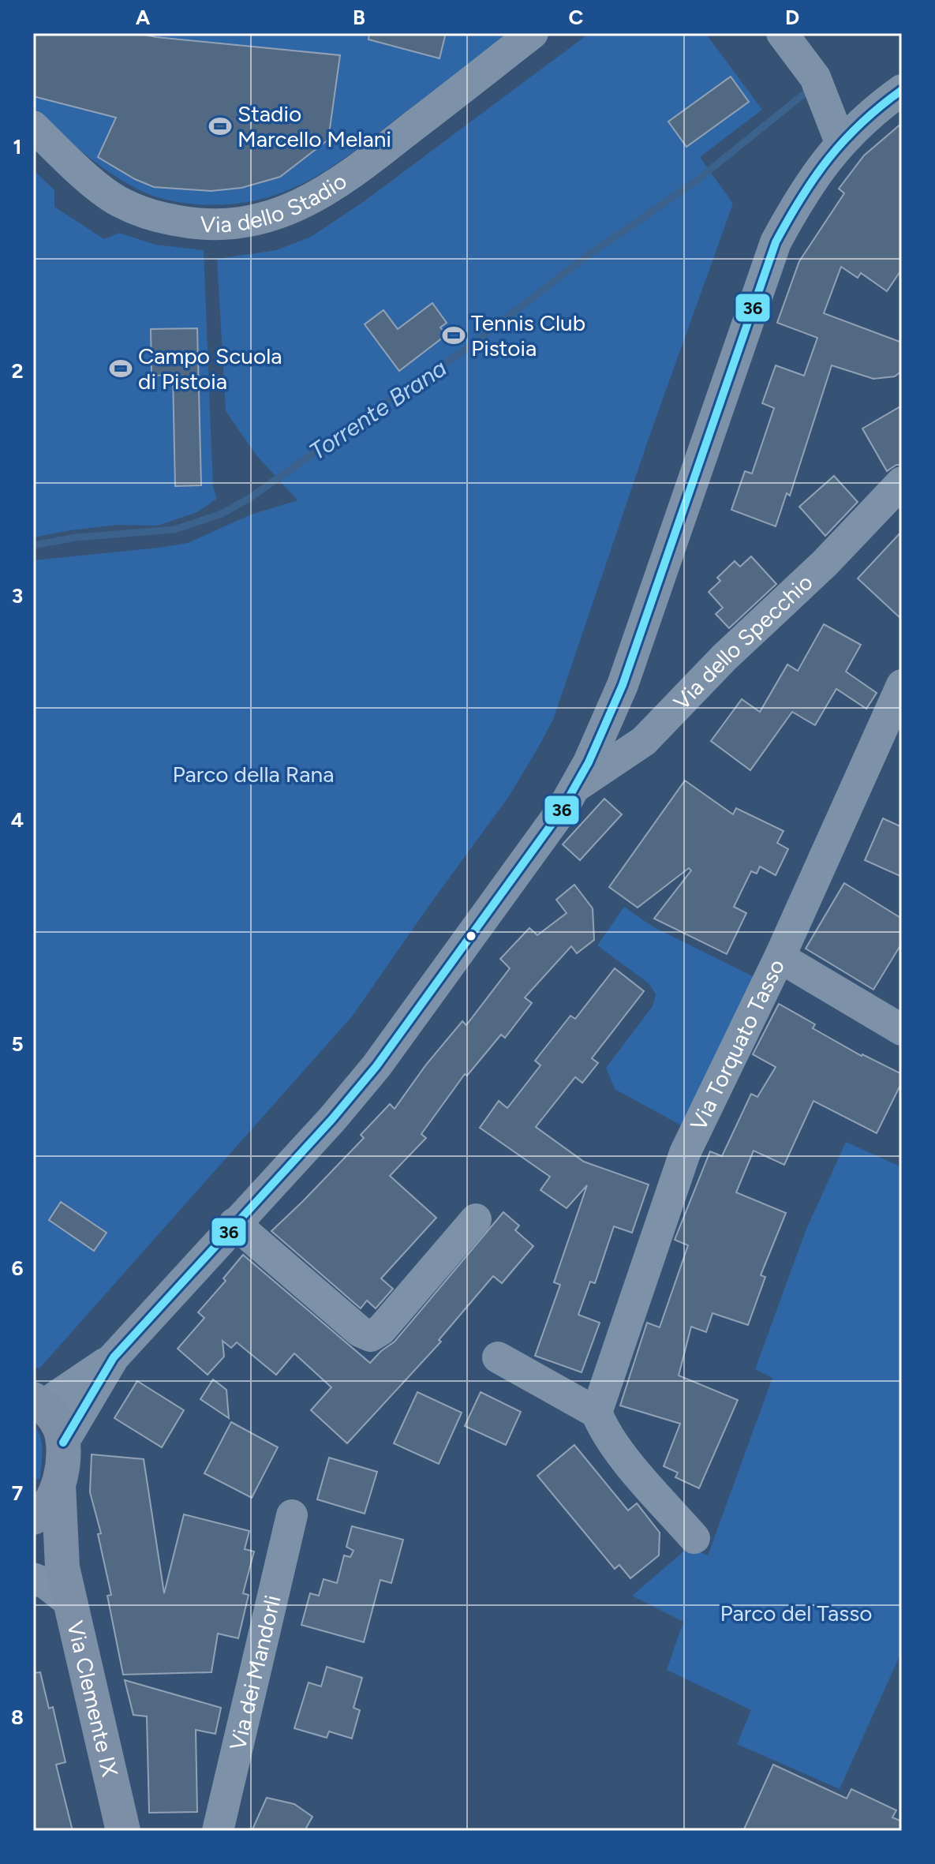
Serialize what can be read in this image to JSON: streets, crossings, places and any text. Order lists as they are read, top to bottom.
{
  "streets": {
    "main road": ["Via Clemente IX"],
    "street": [
      "Via dello Stadio",
      "Via dello Specchio",
      "Via Torquato Tasso",
      "Via dei Mandorli"
    ]
  },
  "water": ["Torrente Brana"],
  "parks": ["Parco della Rana", "Parco del Tasso"],
  "places": {
    "sports": ["Stadio Marcello Melani", "Tennis Club Pistoia", "Campo Scuola di Pistoia"]
  },
  "lines": ["transit line 36"],
  "grid": {
    "columns": [
      "A",
      "B",
      "C",
      "D"
    ],
    "rows": [
      "1",
      "2",
      "3",
      "4",
      "5",
      "6",
      "7",
      "8"
    ]
  }
}
